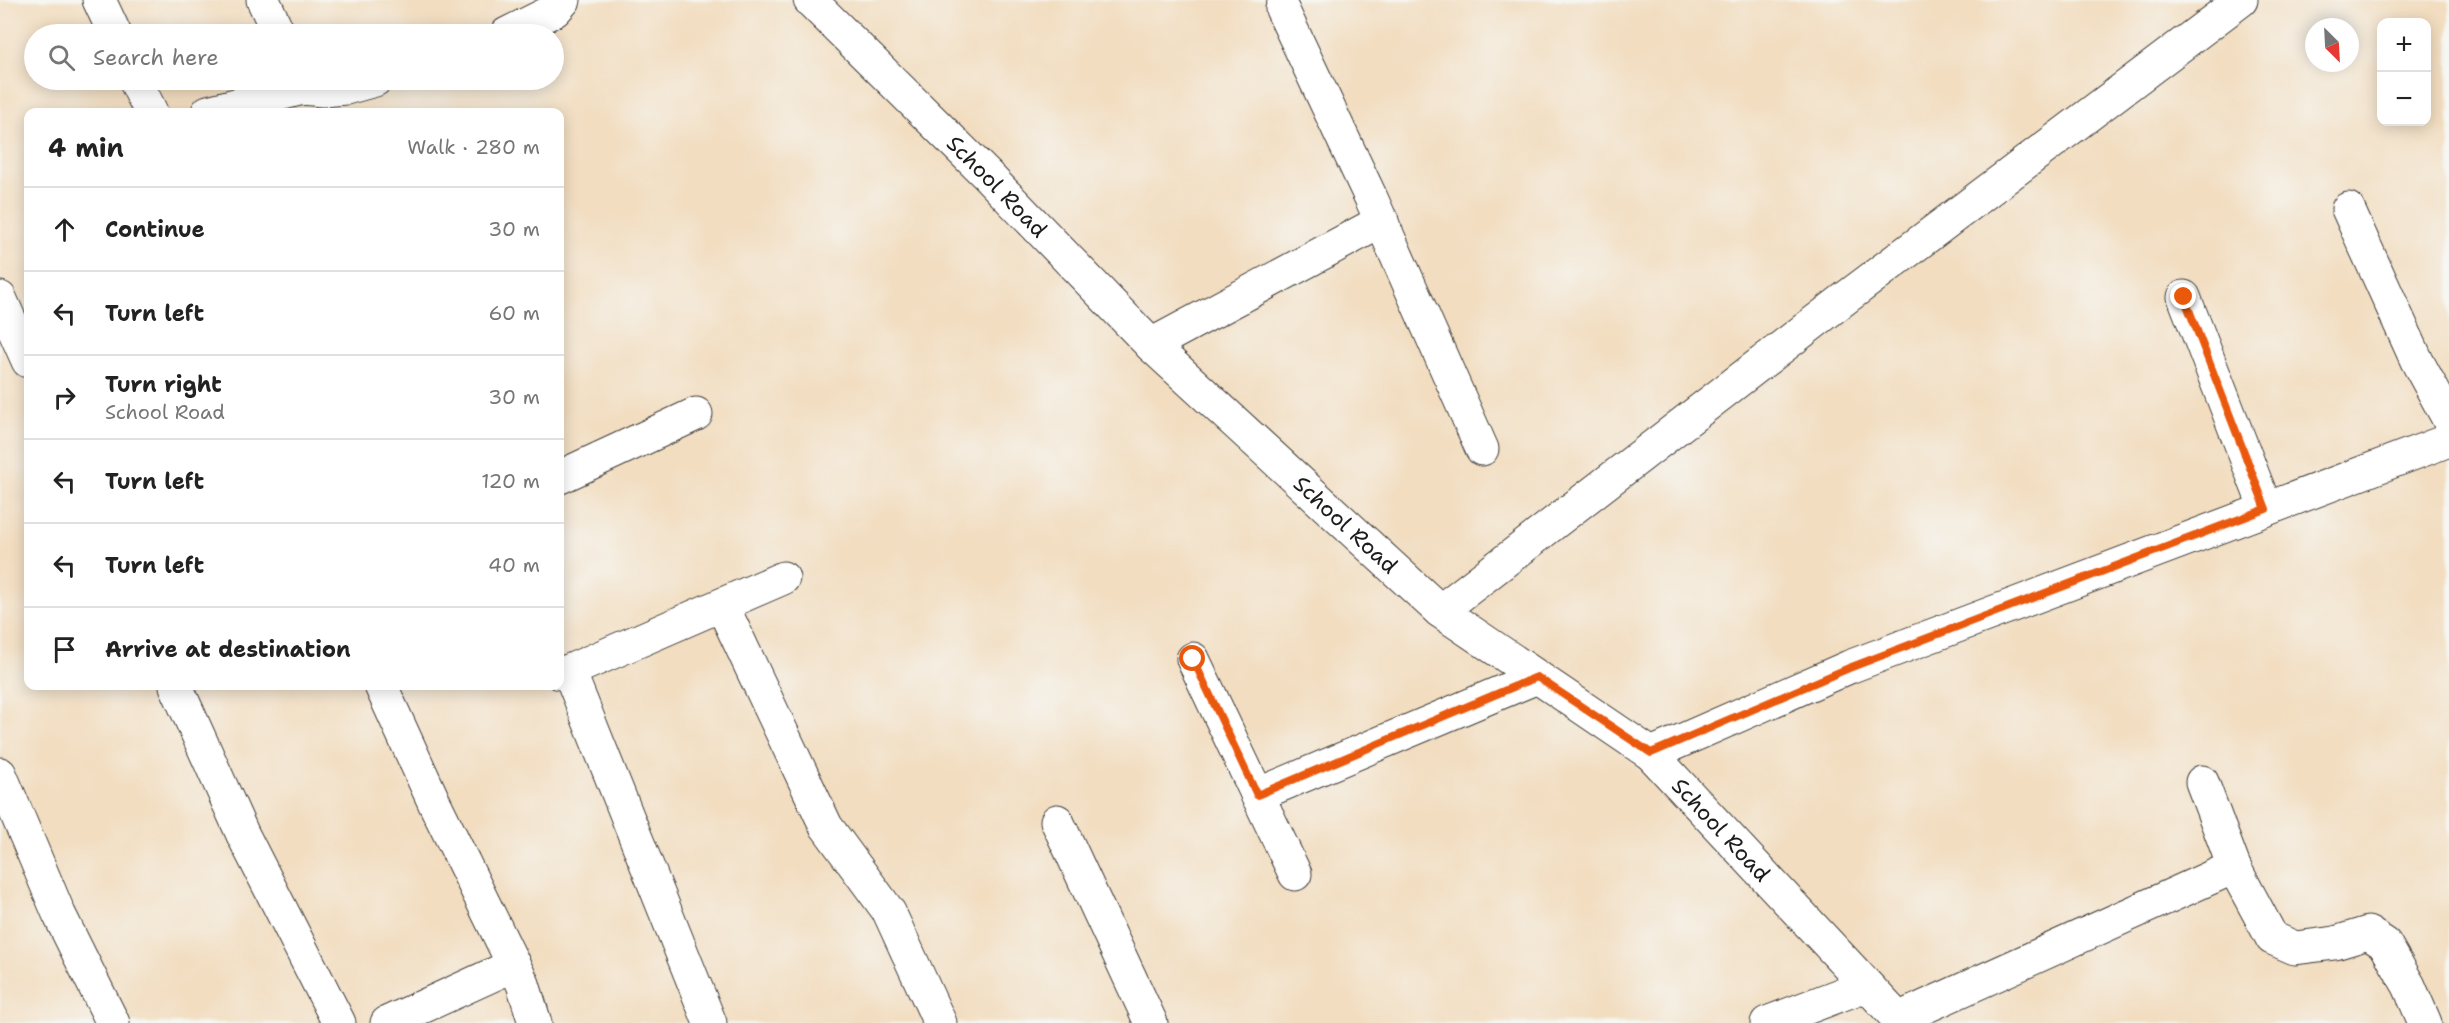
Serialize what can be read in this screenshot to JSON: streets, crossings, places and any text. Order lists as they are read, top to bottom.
{
  "streets": {
    "street": ["School Road"]
  },
  "north": "bottom right",
  "page": {
    "map_buttons": ["+", "−"],
    "search": "Search here",
    "heading": ["4 min", "Walk · 280 m"],
    "list": [
      ["Continue", "30 m"],
      ["Turn left", "60 m"],
      ["Turn right", "School Road", "30 m"],
      ["Turn left", "120 m"],
      ["Turn left", "40 m"],
      "Arrive at destination"
    ]
  }
}
